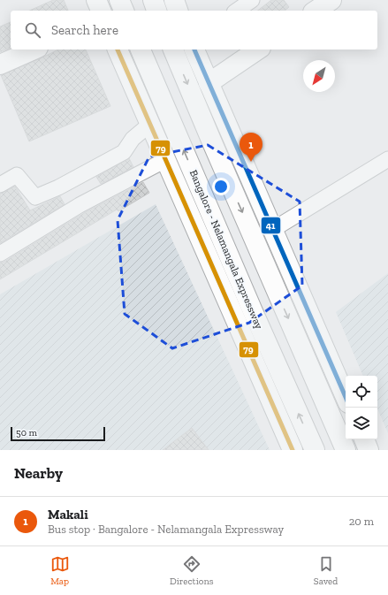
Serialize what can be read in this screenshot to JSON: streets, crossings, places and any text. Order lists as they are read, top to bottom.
{
  "streets": {
    "main road": ["Bangalore - Nelamangala Expressway"]
  },
  "lines": ["transit line 79", "transit line 41"],
  "scale_bar": "50 m",
  "north": "bottom left",
  "page": {
    "search": "Search here",
    "pins": "1",
    "scale": "50 m",
    "heading": "Nearby",
    "list": [
      {
        "mark": "1",
        "name": "Makali",
        "note": "Bus stop · Bangalore - Nelamangala Expressway",
        "value": "20 m"
      }
    ],
    "nav": ["Map", "Directions", "Saved"]
  }
}
